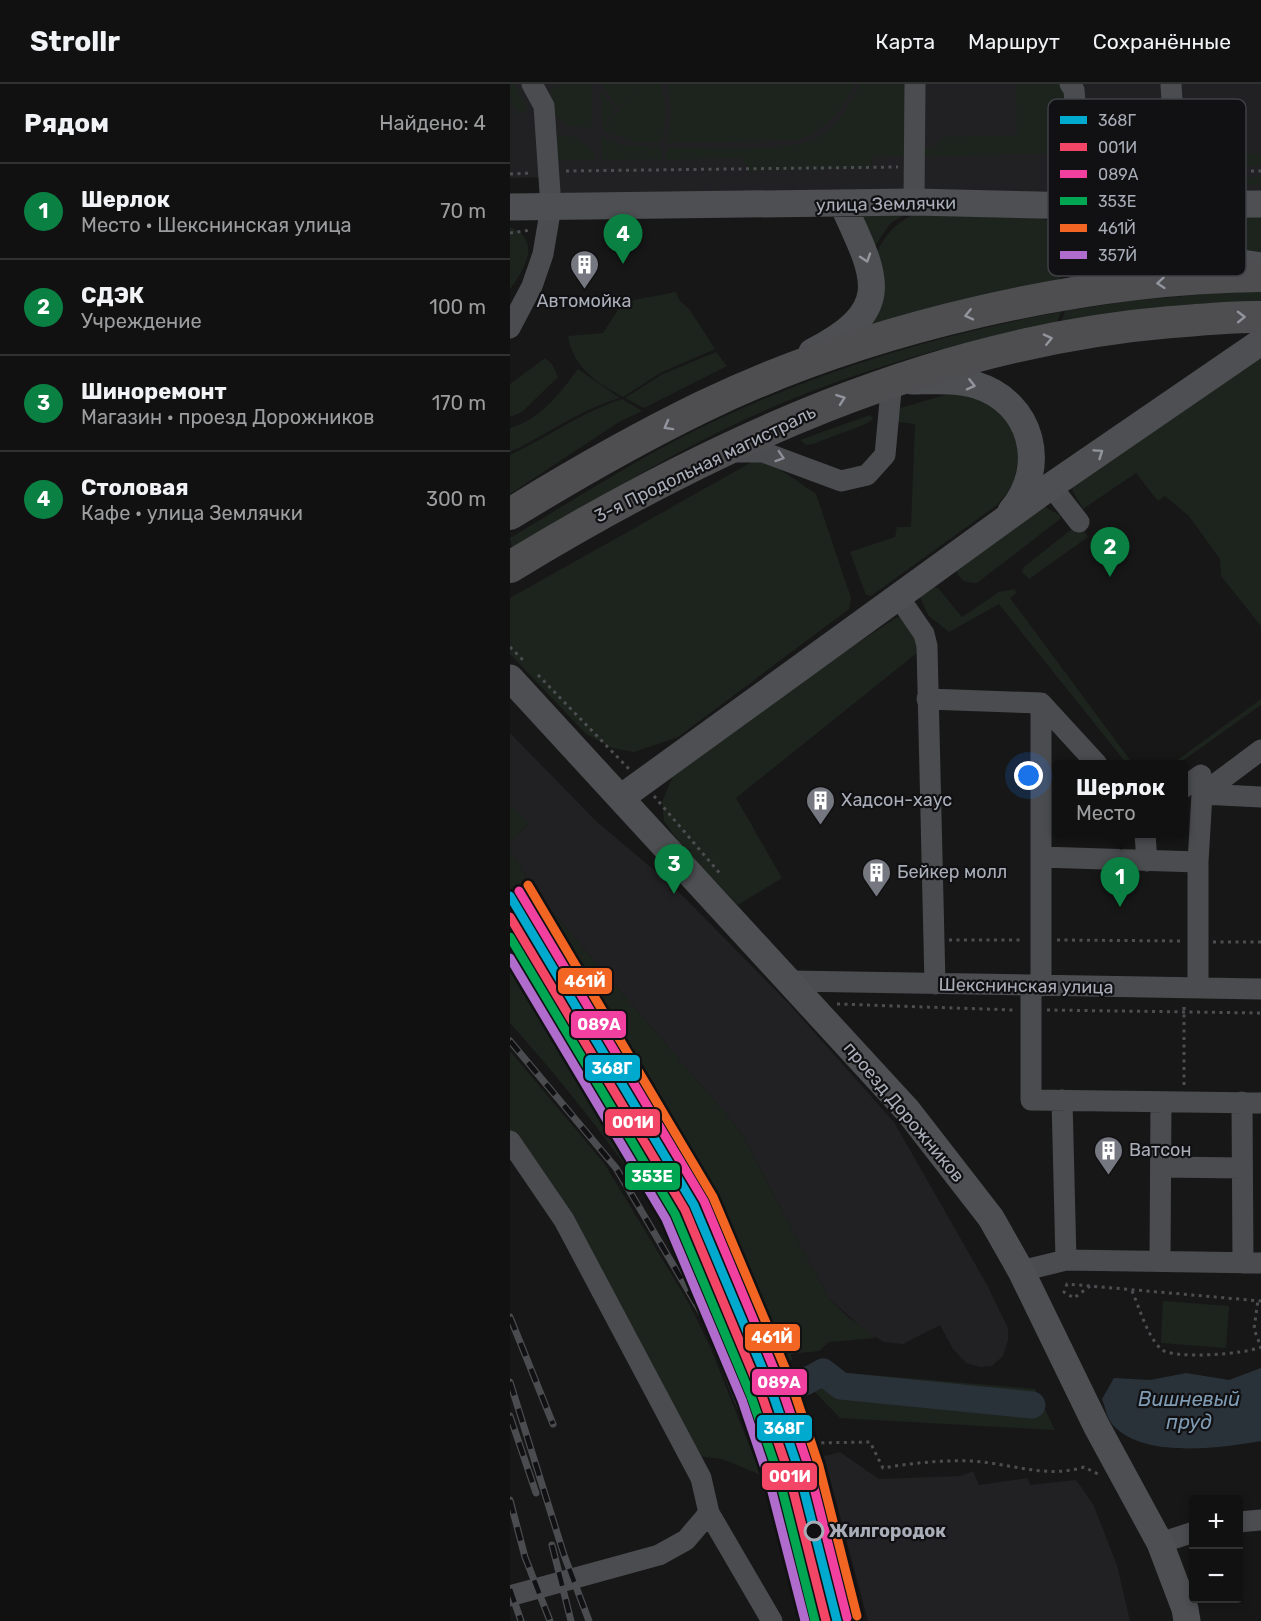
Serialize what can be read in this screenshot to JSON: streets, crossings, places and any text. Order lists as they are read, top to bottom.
{
  "streets": {
    "highway": ["3-я Продольная магистраль"],
    "main road": ["улица Землячки", "проезд Дорожников"],
    "street": ["Шекснинская улица"]
  },
  "crossings": [
    ["Шекснинская улица", "проезд Дорожников"]
  ],
  "water": ["Вишневый пруд"],
  "places": {
    "building": [
      "Автомойка",
      "Хадсон-хаус",
      "Бейкер молл",
      "Ватсон"
    ],
    "other": ["Жилгородок"]
  },
  "lines": [
    "transit line 461Й",
    "transit line 089А",
    "transit line 368Г",
    "transit line 001И",
    "transit line 353Е",
    "transit line 357Й"
  ],
  "legend": [
    "368Г",
    "001И",
    "089А",
    "353Е",
    "461Й",
    "357Й"
  ],
  "page": {
    "header": "Strollr",
    "nav": ["Карта", "Маршрут", "Сохранённые"],
    "heading": ["Рядом", "Найдено: 4"],
    "list": [
      {
        "mark": "1",
        "name": "Шерлок",
        "note": "Место · Шекснинская улица",
        "value": "70 m"
      },
      {
        "mark": "2",
        "name": "СДЭК",
        "note": "Учреждение",
        "value": "100 m"
      },
      {
        "mark": "3",
        "name": "Шиноремонт",
        "note": "Магазин · проезд Дорожников",
        "value": "170 m"
      },
      {
        "mark": "4",
        "name": "Столовая",
        "note": "Кафе · улица Землячки",
        "value": "300 m"
      }
    ],
    "pins": [
      "4",
      "2",
      "3",
      "1"
    ],
    "popup": ["Шерлок", "Место"],
    "map_buttons": ["+", "−"]
  }
}
